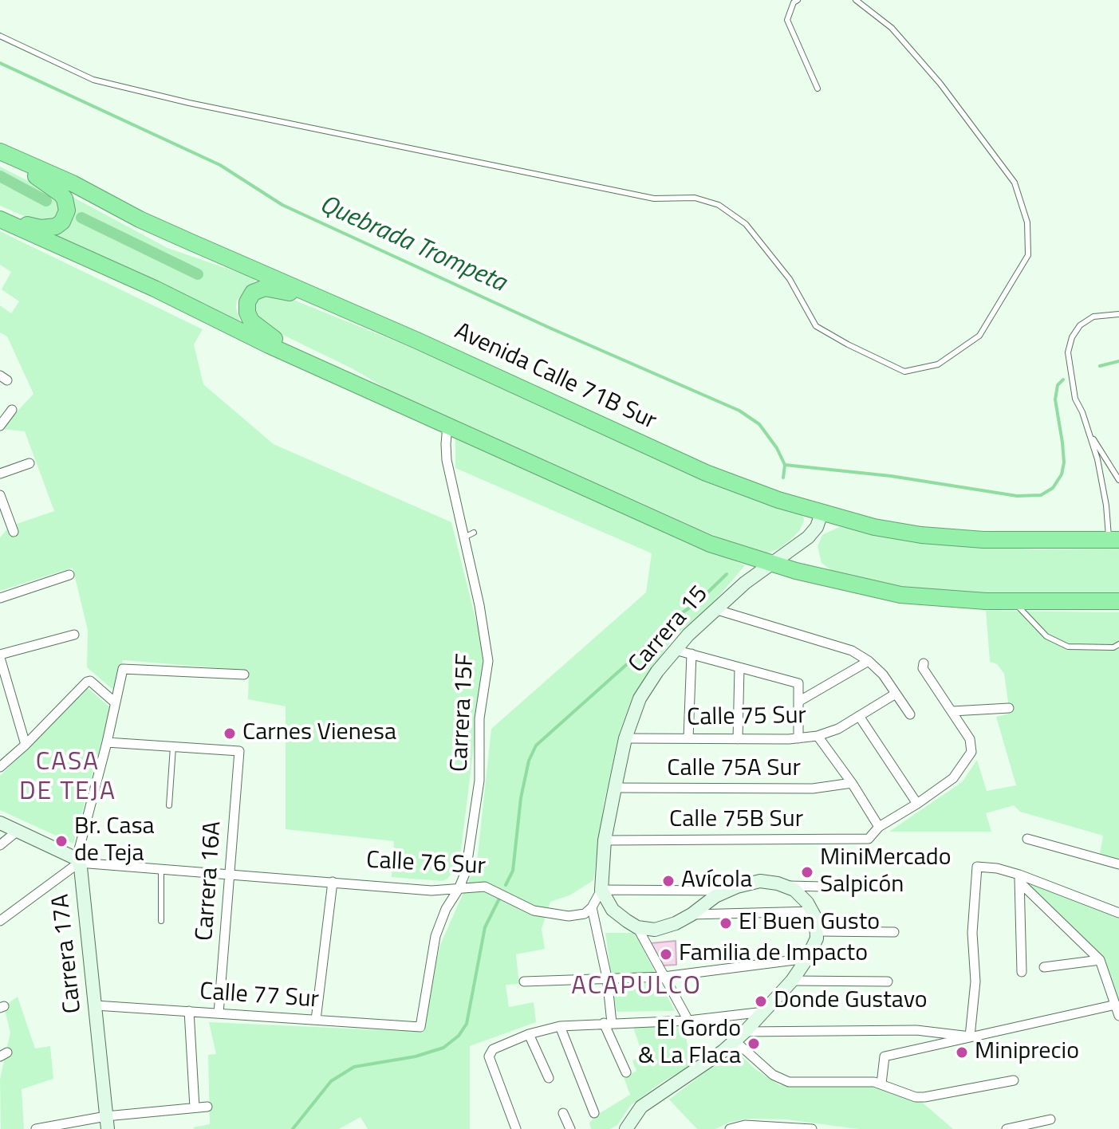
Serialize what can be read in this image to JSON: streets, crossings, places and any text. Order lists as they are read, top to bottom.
{
  "streets": {
    "highway": ["Avenida Calle 71B Sur"],
    "street": [
      "Carrera 15",
      "Carrera 15F",
      "Calle 75 Sur",
      "Calle 75A Sur",
      "Calle 75B Sur",
      "Calle 76 Sur",
      "Carrera 16A",
      "Carrera 17A",
      "Calle 77 Sur"
    ]
  },
  "crossings": [
    ["Avenida Calle 71B Sur", "Carrera 15"],
    ["Carrera 15", "Calle 75 Sur"],
    ["Carrera 15", "Calle 75A Sur"],
    ["Carrera 15", "Calle 75B Sur"],
    ["Carrera 15F", "Calle 76 Sur"],
    ["Carrera 15F", "Calle 77 Sur"],
    ["Calle 76 Sur", "Carrera 16A"],
    ["Calle 76 Sur", "Carrera 17A"],
    ["Carrera 16A", "Calle 77 Sur"],
    ["Carrera 17A", "Calle 77 Sur"]
  ],
  "districts": ["CASA DE TEJA", "ACAPULCO"],
  "water": ["Quebrada Trompeta"],
  "places": [
    "Carnes Vienesa",
    "Br. Casa de Teja",
    "MiniMercado Salpicón",
    "Avícola",
    "El Buen Gusto",
    "Familia de Impacto",
    "Donde Gustavo",
    "El Gordo & La Flaca",
    "Miniprecio"
  ]
}
